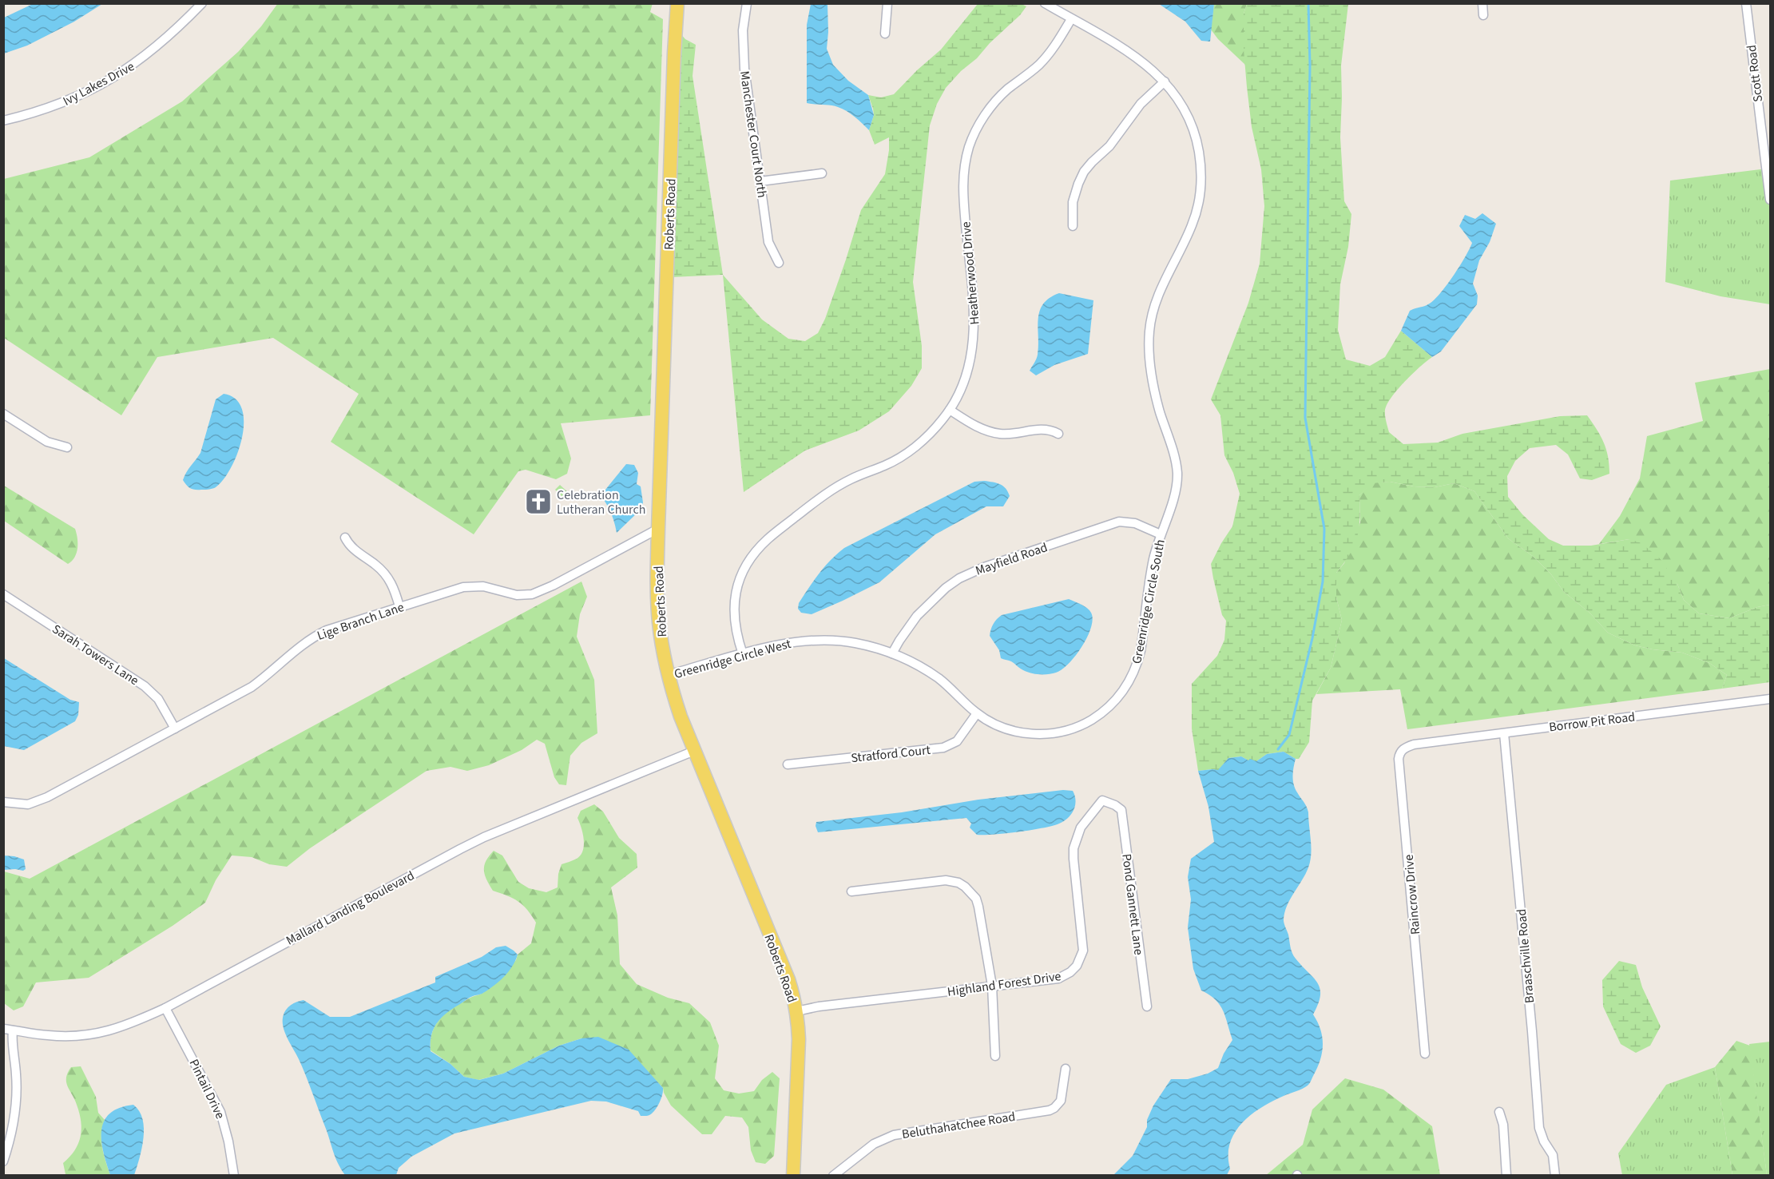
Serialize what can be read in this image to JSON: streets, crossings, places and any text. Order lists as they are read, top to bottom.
{
  "streets": {
    "main road": ["Roberts Road"],
    "street": [
      "Scott Road",
      "Ivy Lakes Drive",
      "Manchester Court North",
      "Heatherwood Drive",
      "Mayfield Road",
      "Greenridge Circle South",
      "Lige Branch Lane",
      "Sarah Towers Lane",
      "Greenridge Circle West",
      "Borrow Pit Road",
      "Stratford Court",
      "Raincrow Drive",
      "Pond Gannett Lane",
      "Mallard Landing Boulevard",
      "Braaschville Road",
      "Highland Forest Drive",
      "Pintail Drive",
      "Beluthahatchee Road"
    ]
  },
  "crossings": [
    ["Roberts Road", "Lige Branch Lane"],
    ["Roberts Road", "Greenridge Circle West"],
    ["Roberts Road", "Mallard Landing Boulevard"],
    ["Roberts Road", "Highland Forest Drive"],
    ["Heatherwood Drive", "Greenridge Circle South"],
    ["Heatherwood Drive", "Greenridge Circle West"],
    ["Mayfield Road", "Greenridge Circle South"],
    ["Mayfield Road", "Greenridge Circle West"],
    ["Greenridge Circle South", "Greenridge Circle West"],
    ["Greenridge Circle South", "Stratford Court"],
    ["Lige Branch Lane", "Sarah Towers Lane"],
    ["Greenridge Circle West", "Stratford Court"],
    ["Borrow Pit Road", "Raincrow Drive"],
    ["Borrow Pit Road", "Braaschville Road"],
    ["Pond Gannett Lane", "Highland Forest Drive"],
    ["Mallard Landing Boulevard", "Pintail Drive"]
  ],
  "places": {
    "church": ["Celebration Lutheran Church"]
  }
}
